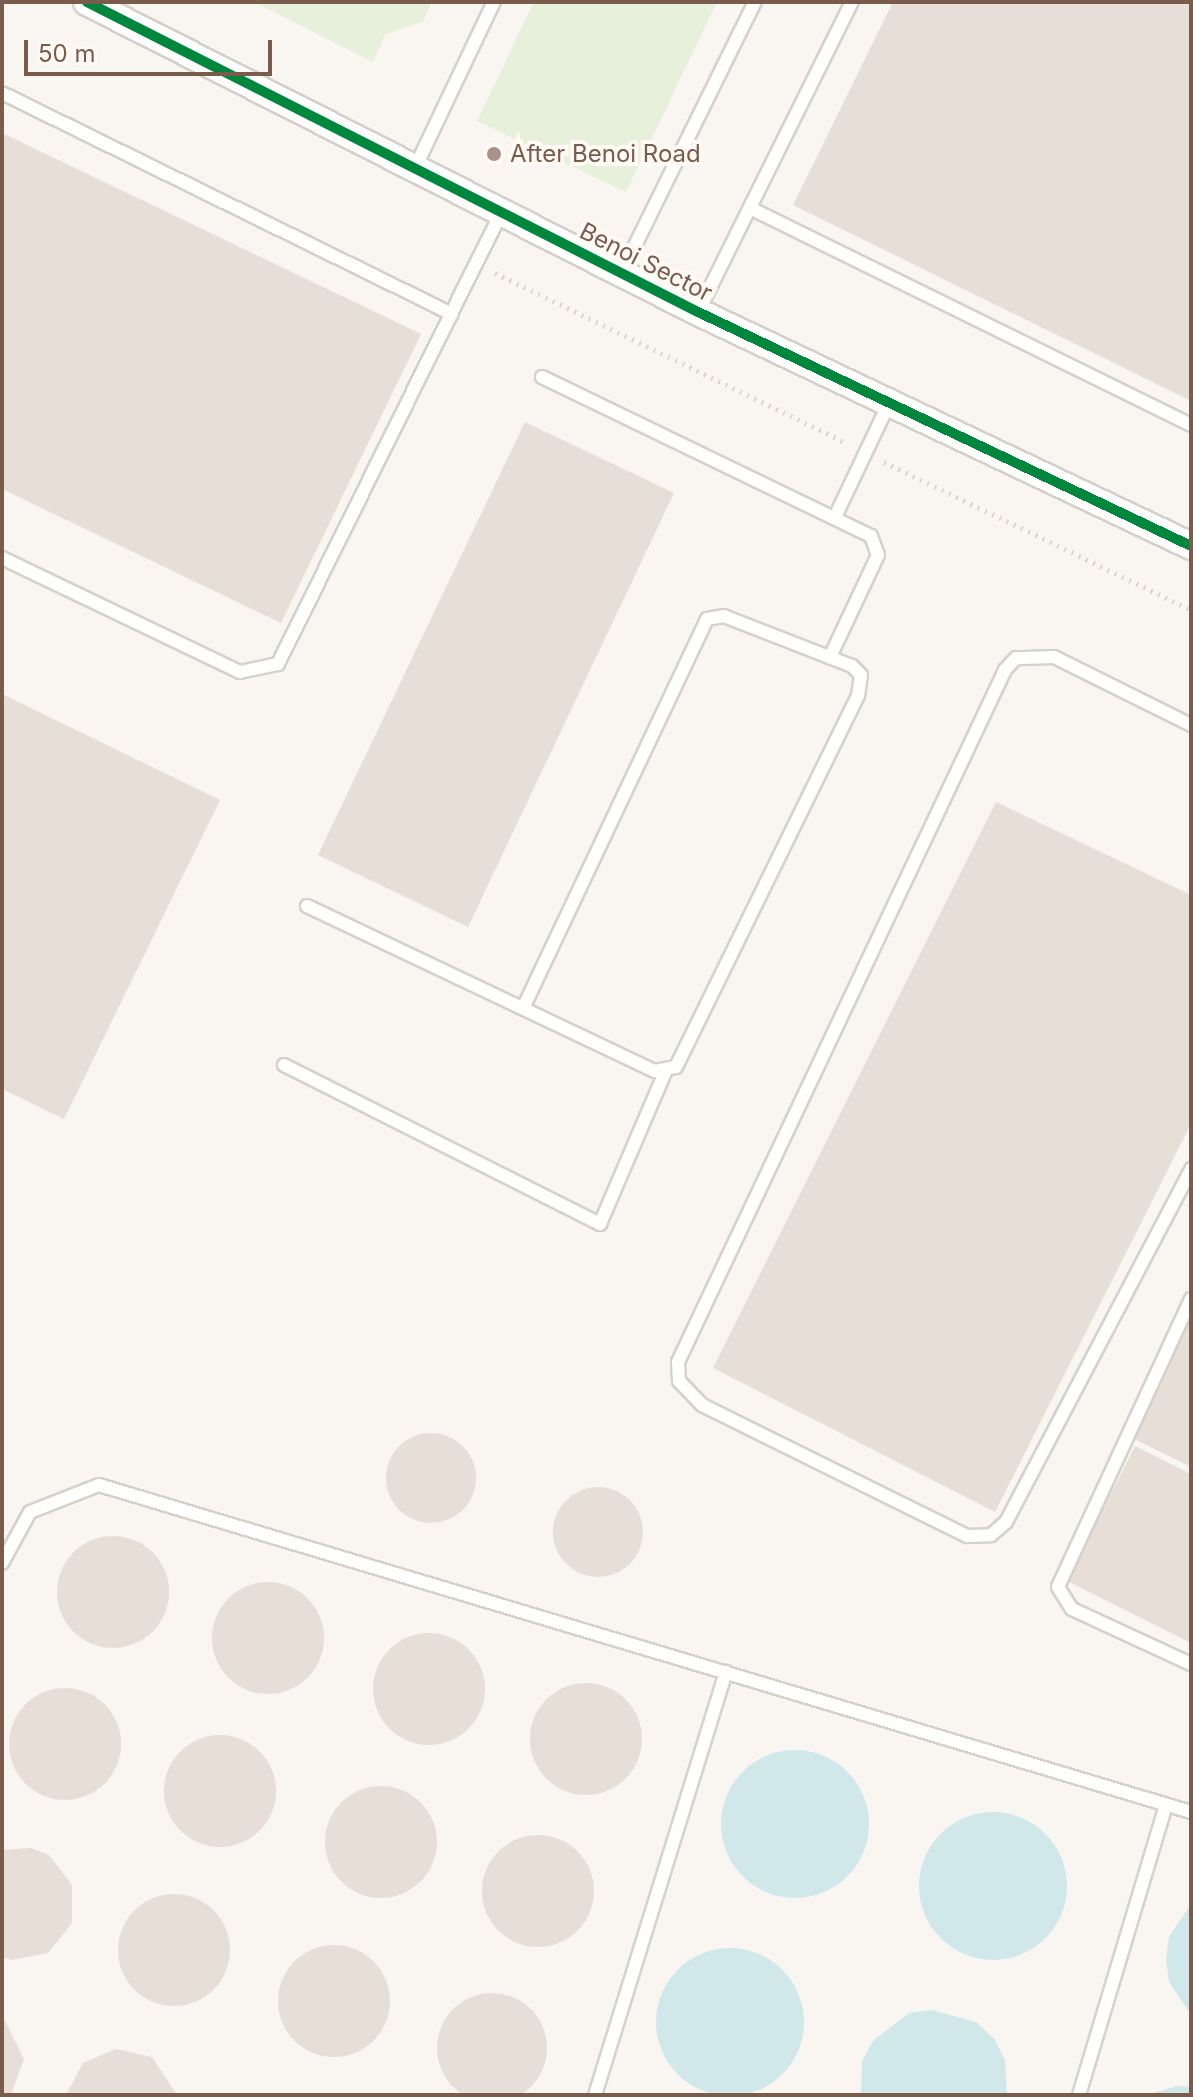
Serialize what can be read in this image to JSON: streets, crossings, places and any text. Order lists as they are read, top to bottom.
{
  "streets": {
    "street": ["Benoi Sector"]
  },
  "places": ["After Benoi Road"],
  "scale_bar": "50 m"
}
